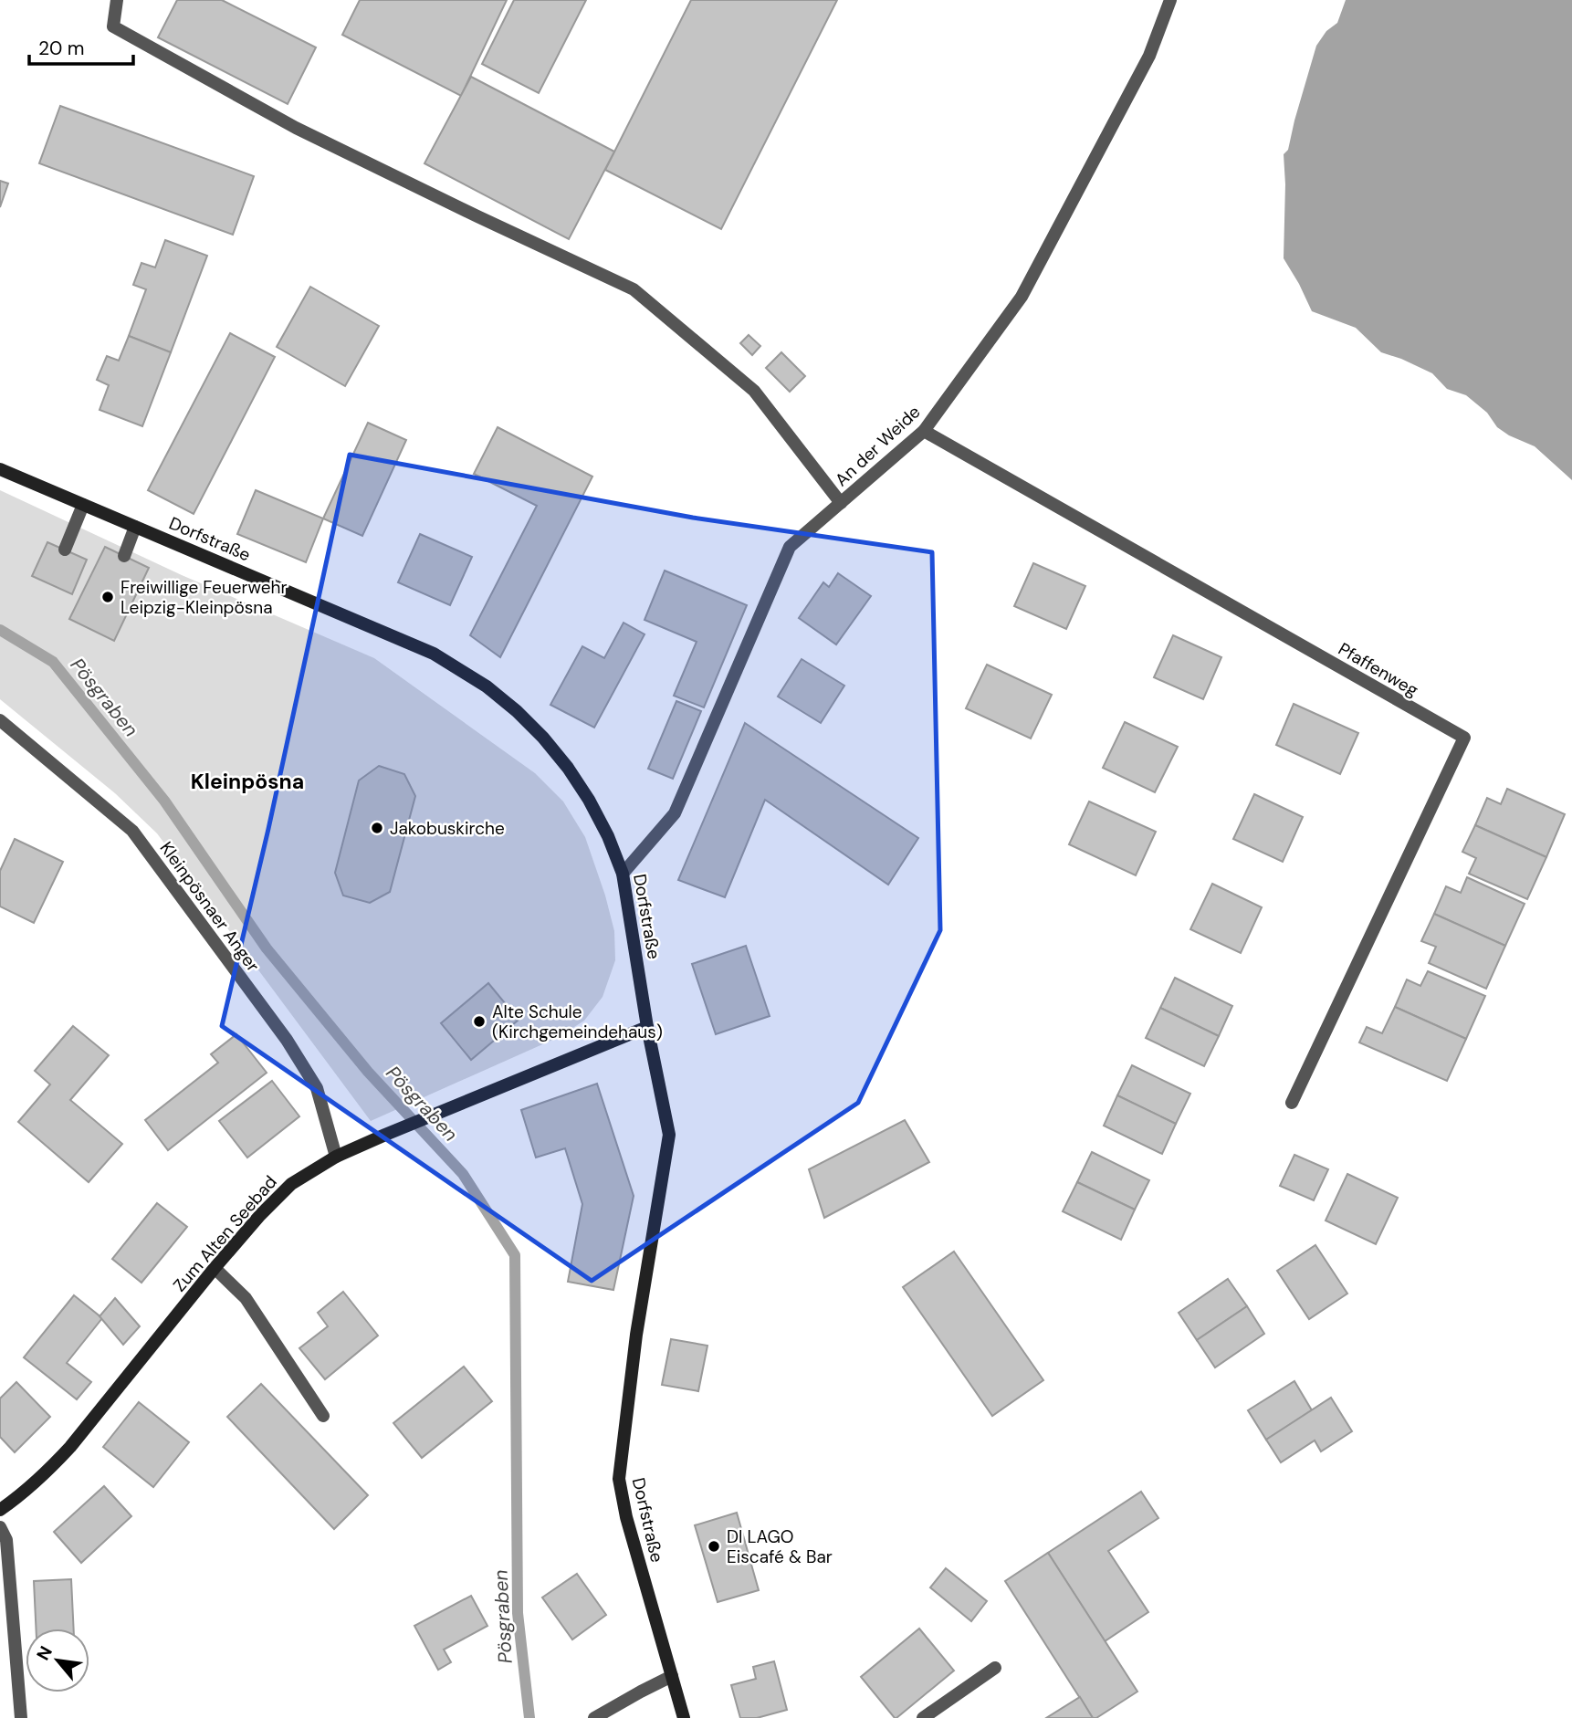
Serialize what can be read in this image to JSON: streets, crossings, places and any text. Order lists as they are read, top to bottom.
{
  "streets": {
    "street": [
      "An der Weide",
      "Dorfstraße",
      "Pfaffenweg",
      "Kleinpösnaer Anger",
      "Zum Alten Seebad"
    ]
  },
  "crossings": [
    ["An der Weide", "Dorfstraße"],
    ["An der Weide", "Pfaffenweg"],
    ["Dorfstraße", "Zum Alten Seebad"],
    ["Kleinpösnaer Anger", "Zum Alten Seebad"]
  ],
  "districts": ["Kleinpösna"],
  "water": ["Pösgraben"],
  "places": [
    "Freiwillige Feuerwehr Leipzig-Kleinpösna",
    "Jakobuskirche",
    "Alte Schule (Kirchgemeindehaus)",
    "DI LAGO Eiscafé & Bar"
  ],
  "scale_bar": "20 m",
  "north": "top left"
}
